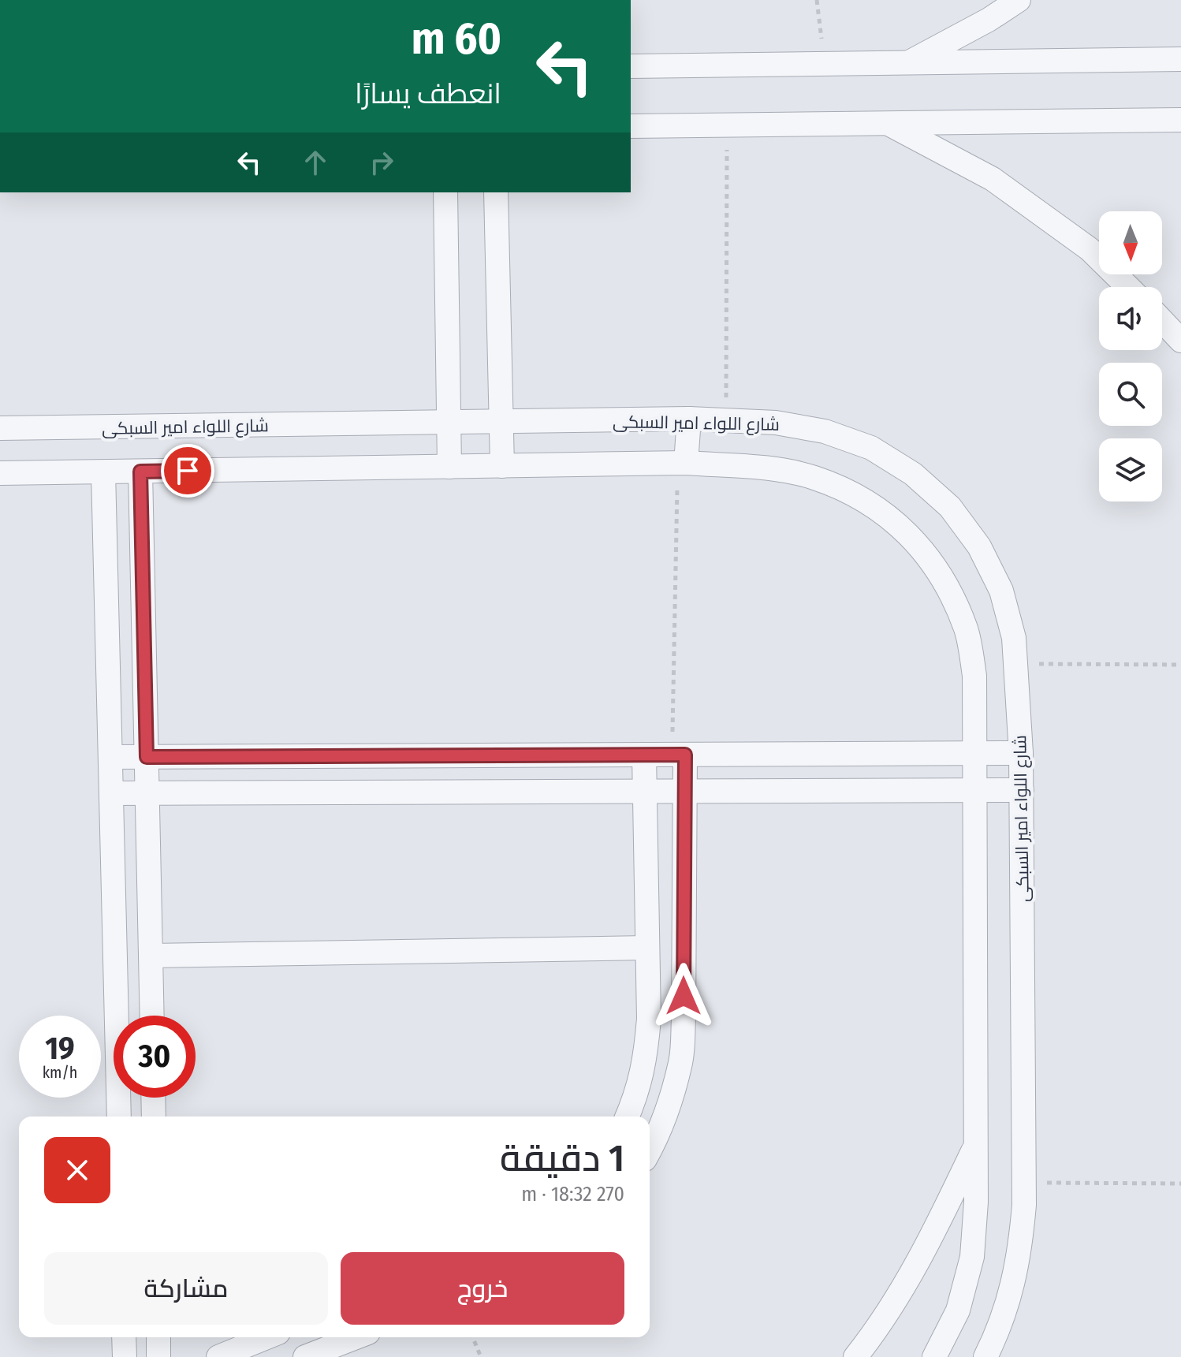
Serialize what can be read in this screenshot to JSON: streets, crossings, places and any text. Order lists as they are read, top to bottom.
{
  "streets": {
    "street": ["شارع اللواء امير السبكى"]
  },
  "north": "bottom",
  "page": {
    "turn": ["60 m", "انعطف يسارًا"],
    "speed": "19 km/h",
    "limit": "30",
    "heading": ["1 دقيقة", "270 m · 18:32"],
    "buttons": ["خروج", "مشاركة"]
  }
}
